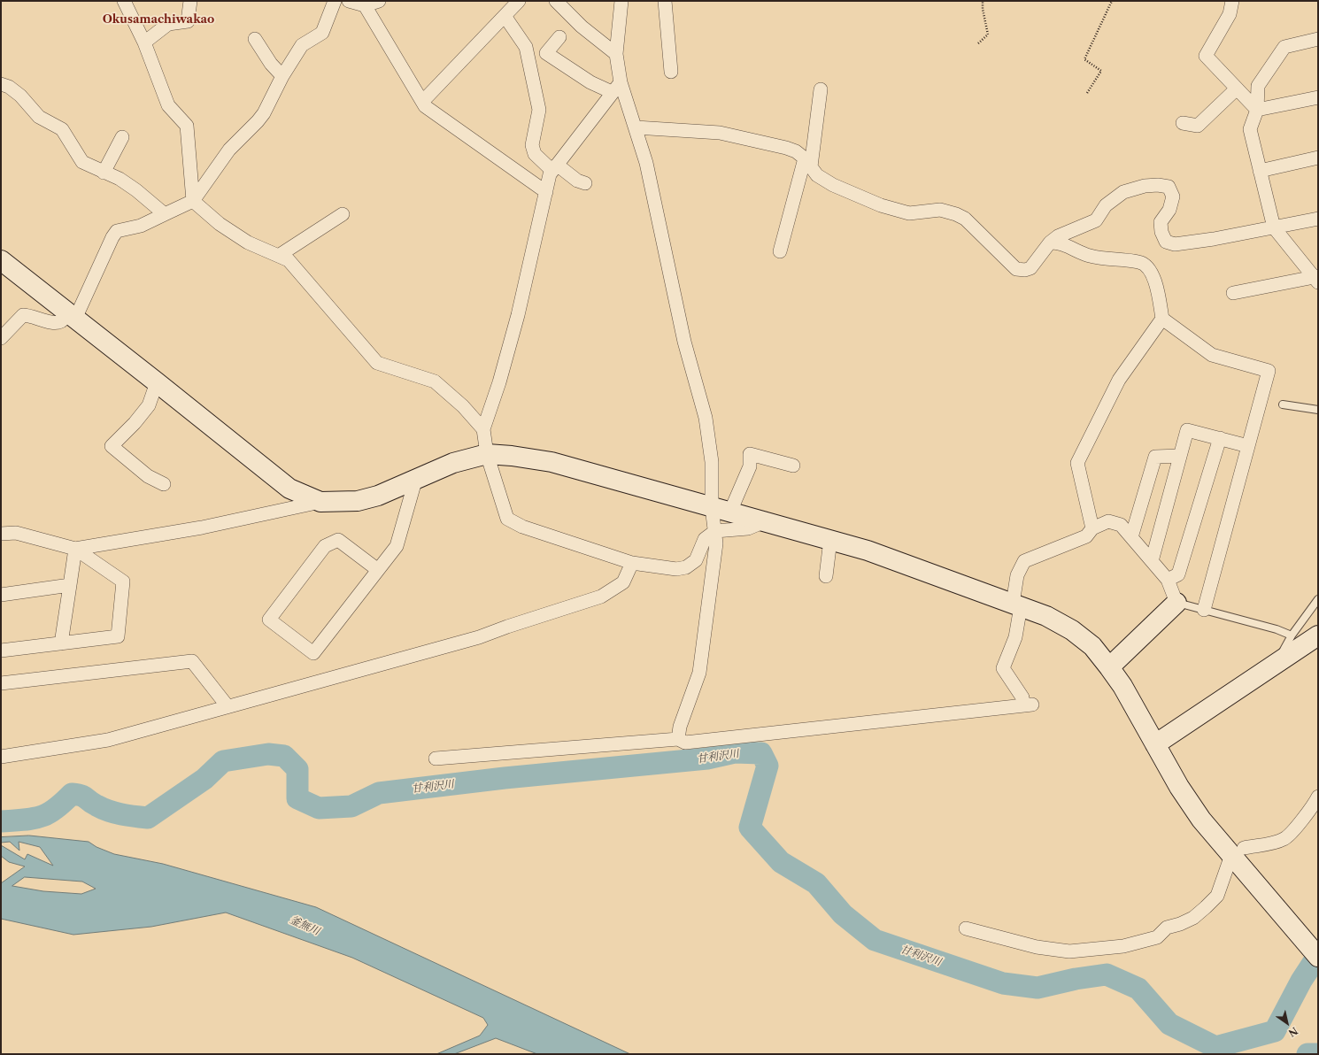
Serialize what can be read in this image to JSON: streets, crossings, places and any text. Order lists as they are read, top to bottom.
{
  "districts": ["Okusamachiwakao"],
  "water": ["甘利沢川", "釜無川"],
  "north": "bottom right"
}
